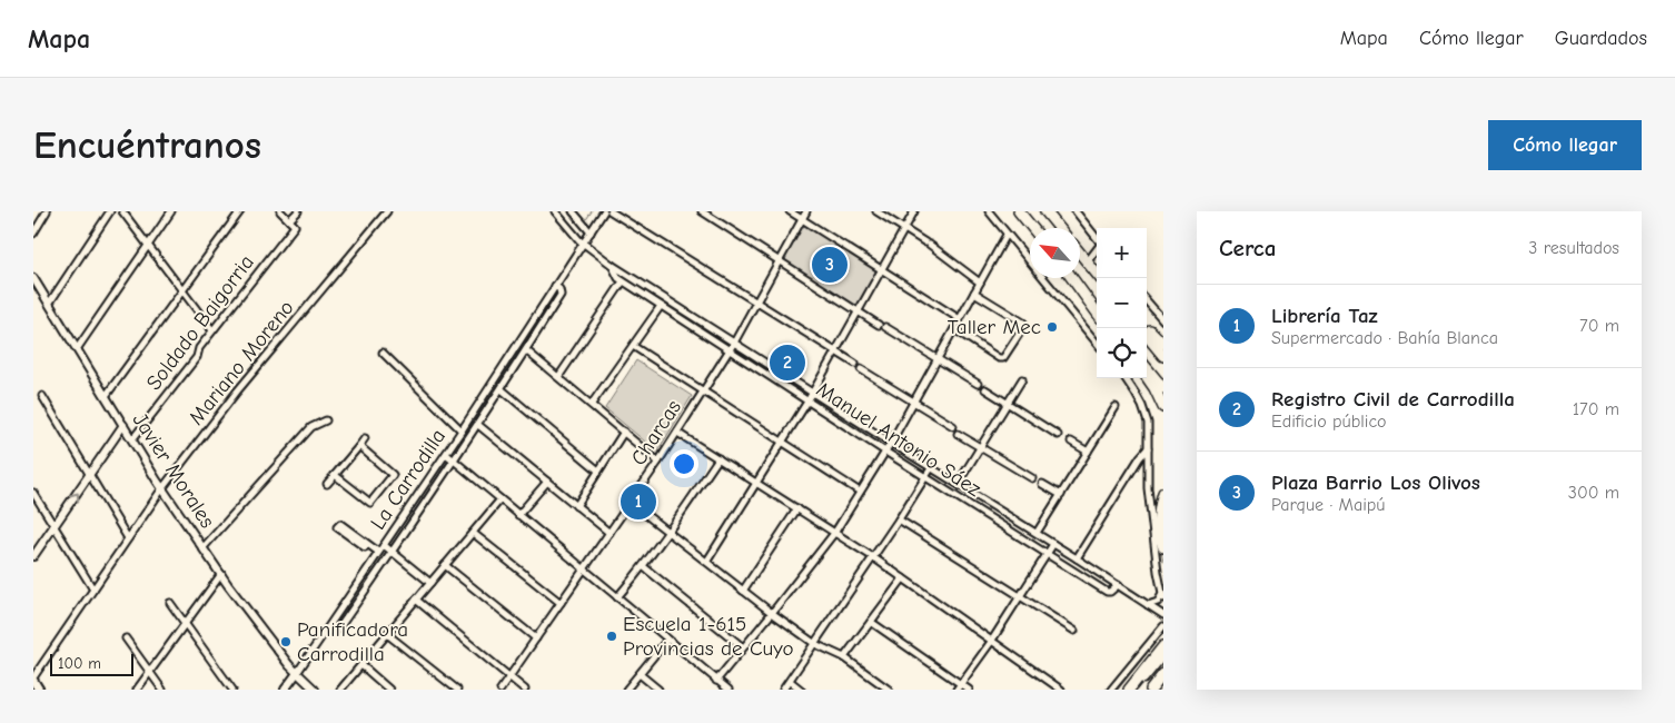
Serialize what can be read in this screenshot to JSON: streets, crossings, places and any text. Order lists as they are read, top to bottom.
{
  "streets": {
    "street": [
      "Soldado Baigorria",
      "Mariano Moreno",
      "Charcas",
      "Manuel Antonio Sáez",
      "Javier Morales",
      "La Carrodilla"
    ]
  },
  "crossings": [
    ["Soldado Baigorria", "Javier Morales"],
    ["Mariano Moreno", "Javier Morales"],
    ["Charcas", "Manuel Antonio Sáez"],
    ["Manuel Antonio Sáez", "La Carrodilla"],
    ["Javier Morales", "La Carrodilla"]
  ],
  "places": ["Taller Mec", "Escuela 1-615 Provincias de Cuyo", "Panificadora Carrodilla"],
  "scale_bar": "100 m",
  "north": "top left",
  "page": {
    "header": "Mapa",
    "nav": ["Mapa", "Cómo llegar", "Guardados"],
    "buttons": "Cómo llegar",
    "title": "Encuéntranos",
    "heading": ["Cerca", "3 resultados"],
    "map_buttons": ["+", "−"],
    "pins": ["3", "2", "1"],
    "list": [
      {
        "mark": "1",
        "name": "Librería Taz",
        "note": "Supermercado · Bahía Blanca",
        "value": "70 m"
      },
      {
        "mark": "2",
        "name": "Registro Civil de Carrodilla",
        "note": "Edificio público",
        "value": "170 m"
      },
      {
        "mark": "3",
        "name": "Plaza Barrio Los Olivos",
        "note": "Parque · Maipú",
        "value": "300 m"
      }
    ],
    "scale": "100 m"
  }
}
